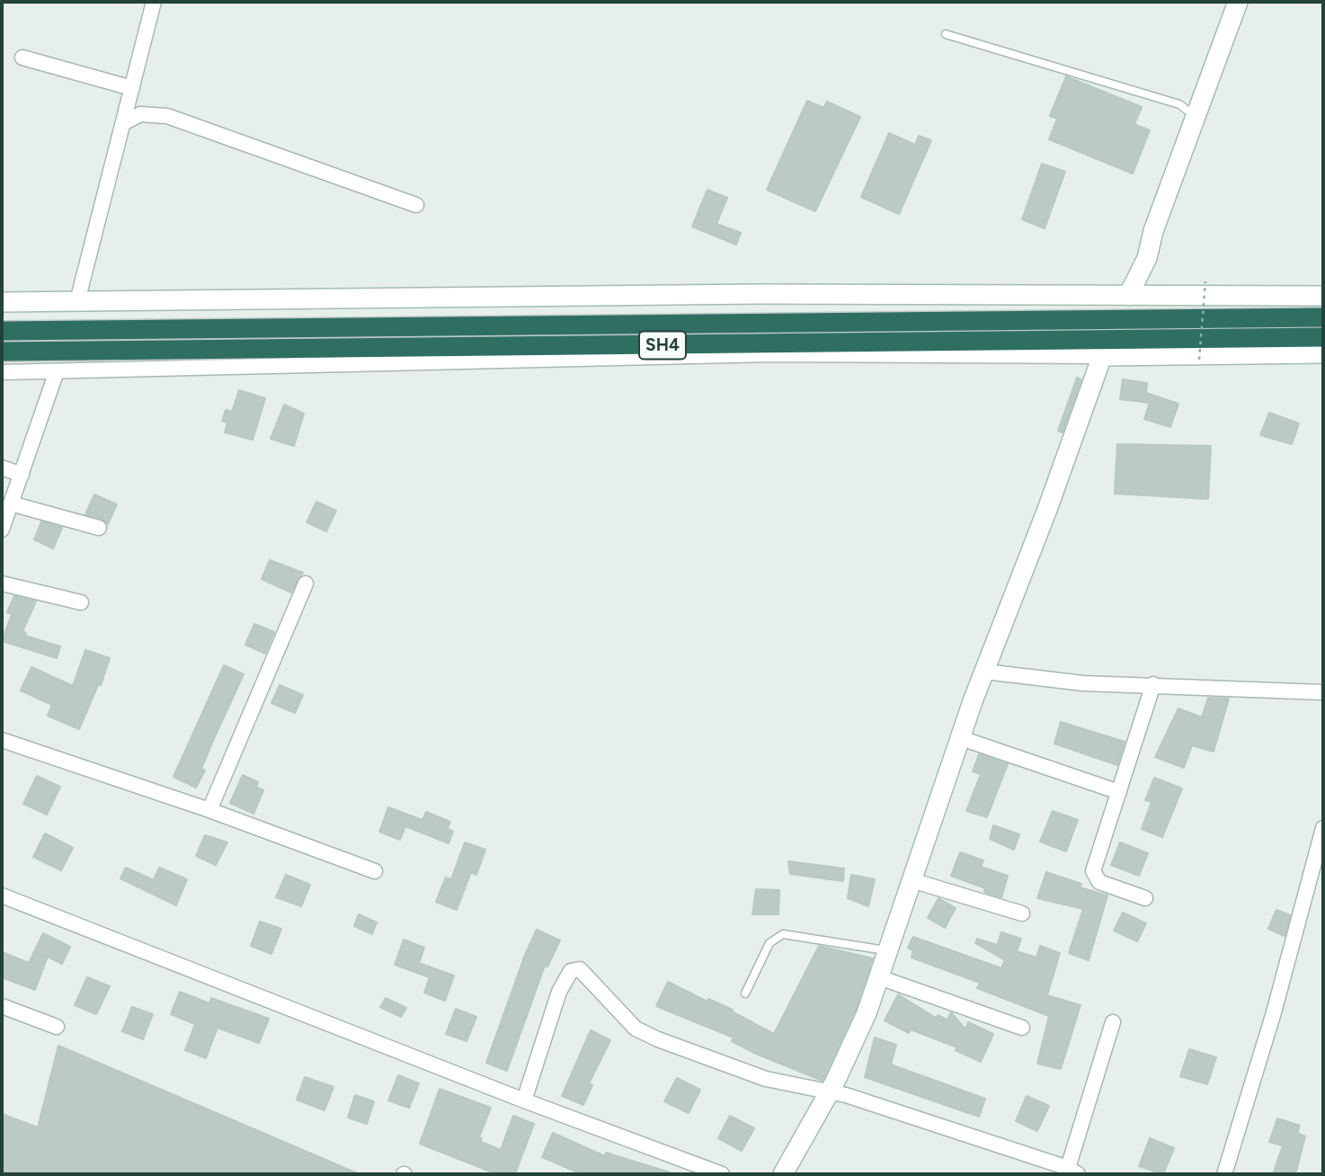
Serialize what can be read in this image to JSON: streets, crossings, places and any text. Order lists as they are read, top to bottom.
{
  "streets": {
    "highway": ["SH4"]
  }
}
